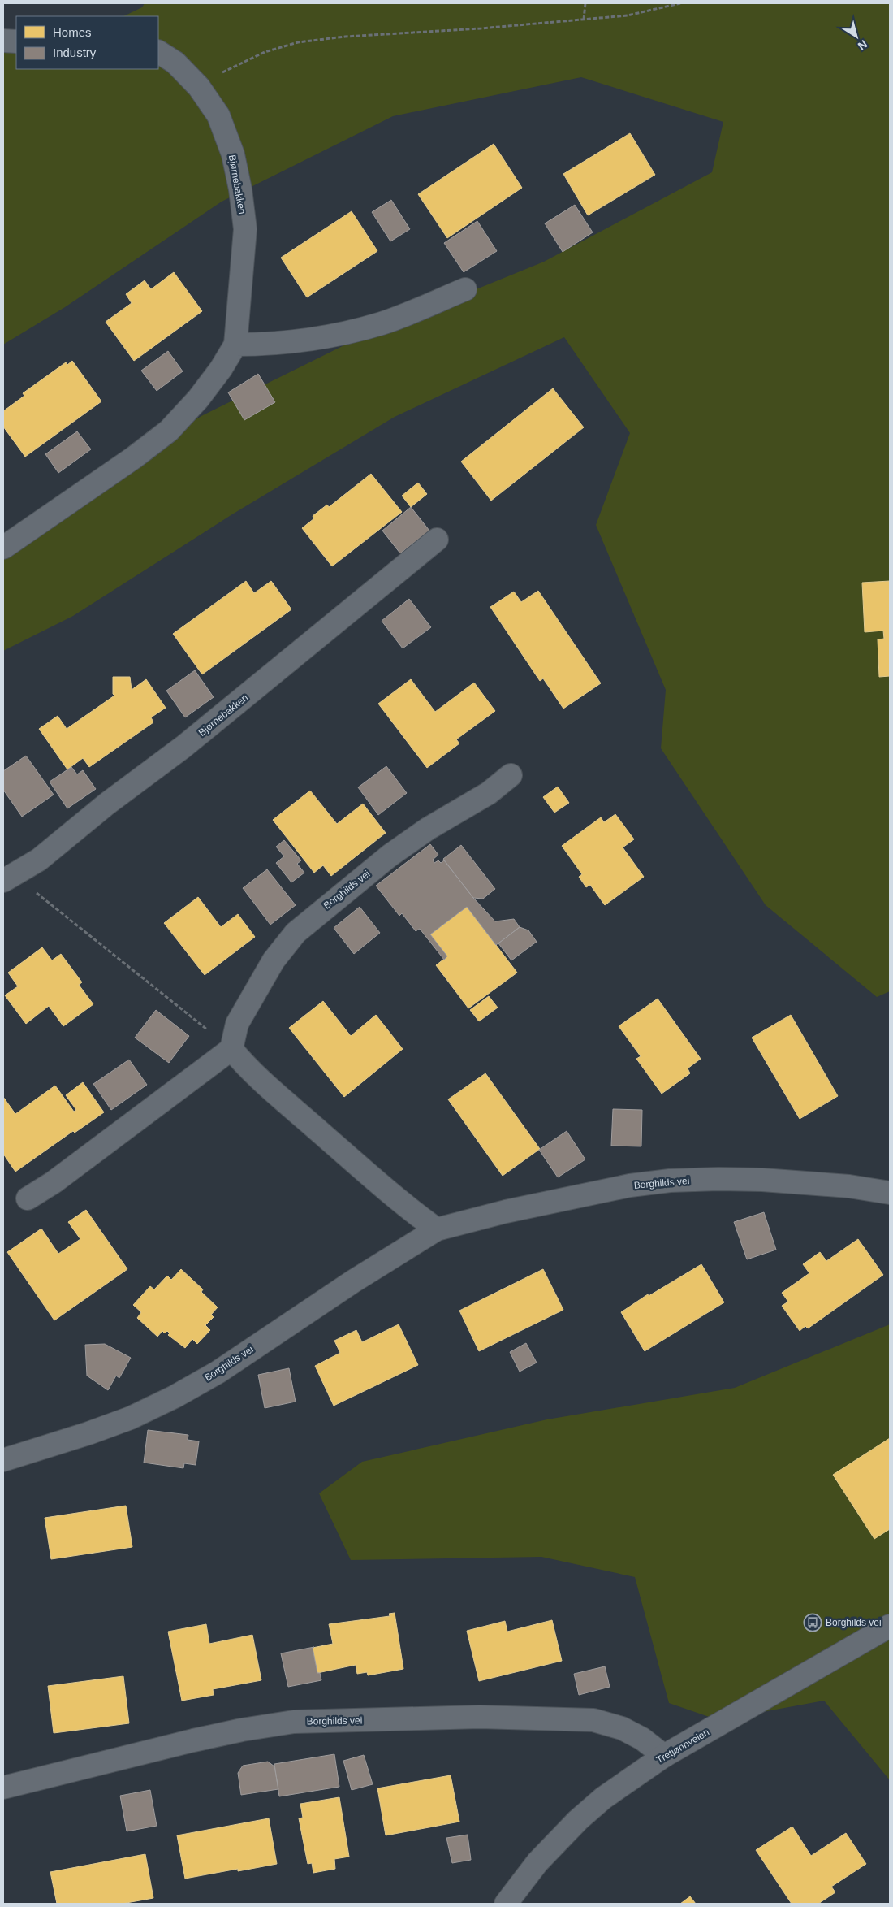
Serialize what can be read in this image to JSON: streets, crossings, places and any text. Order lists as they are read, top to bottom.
{
  "streets": {
    "street": ["Bjørnebakken", "Borghilds vei", "Tretjønnveien"]
  },
  "crossings": [
    ["Borghilds vei", "Tretjønnveien"]
  ],
  "places": {
    "bus stop": ["Borghilds vei"]
  },
  "legend": ["Homes", "Industry"],
  "north": "bottom right"
}
